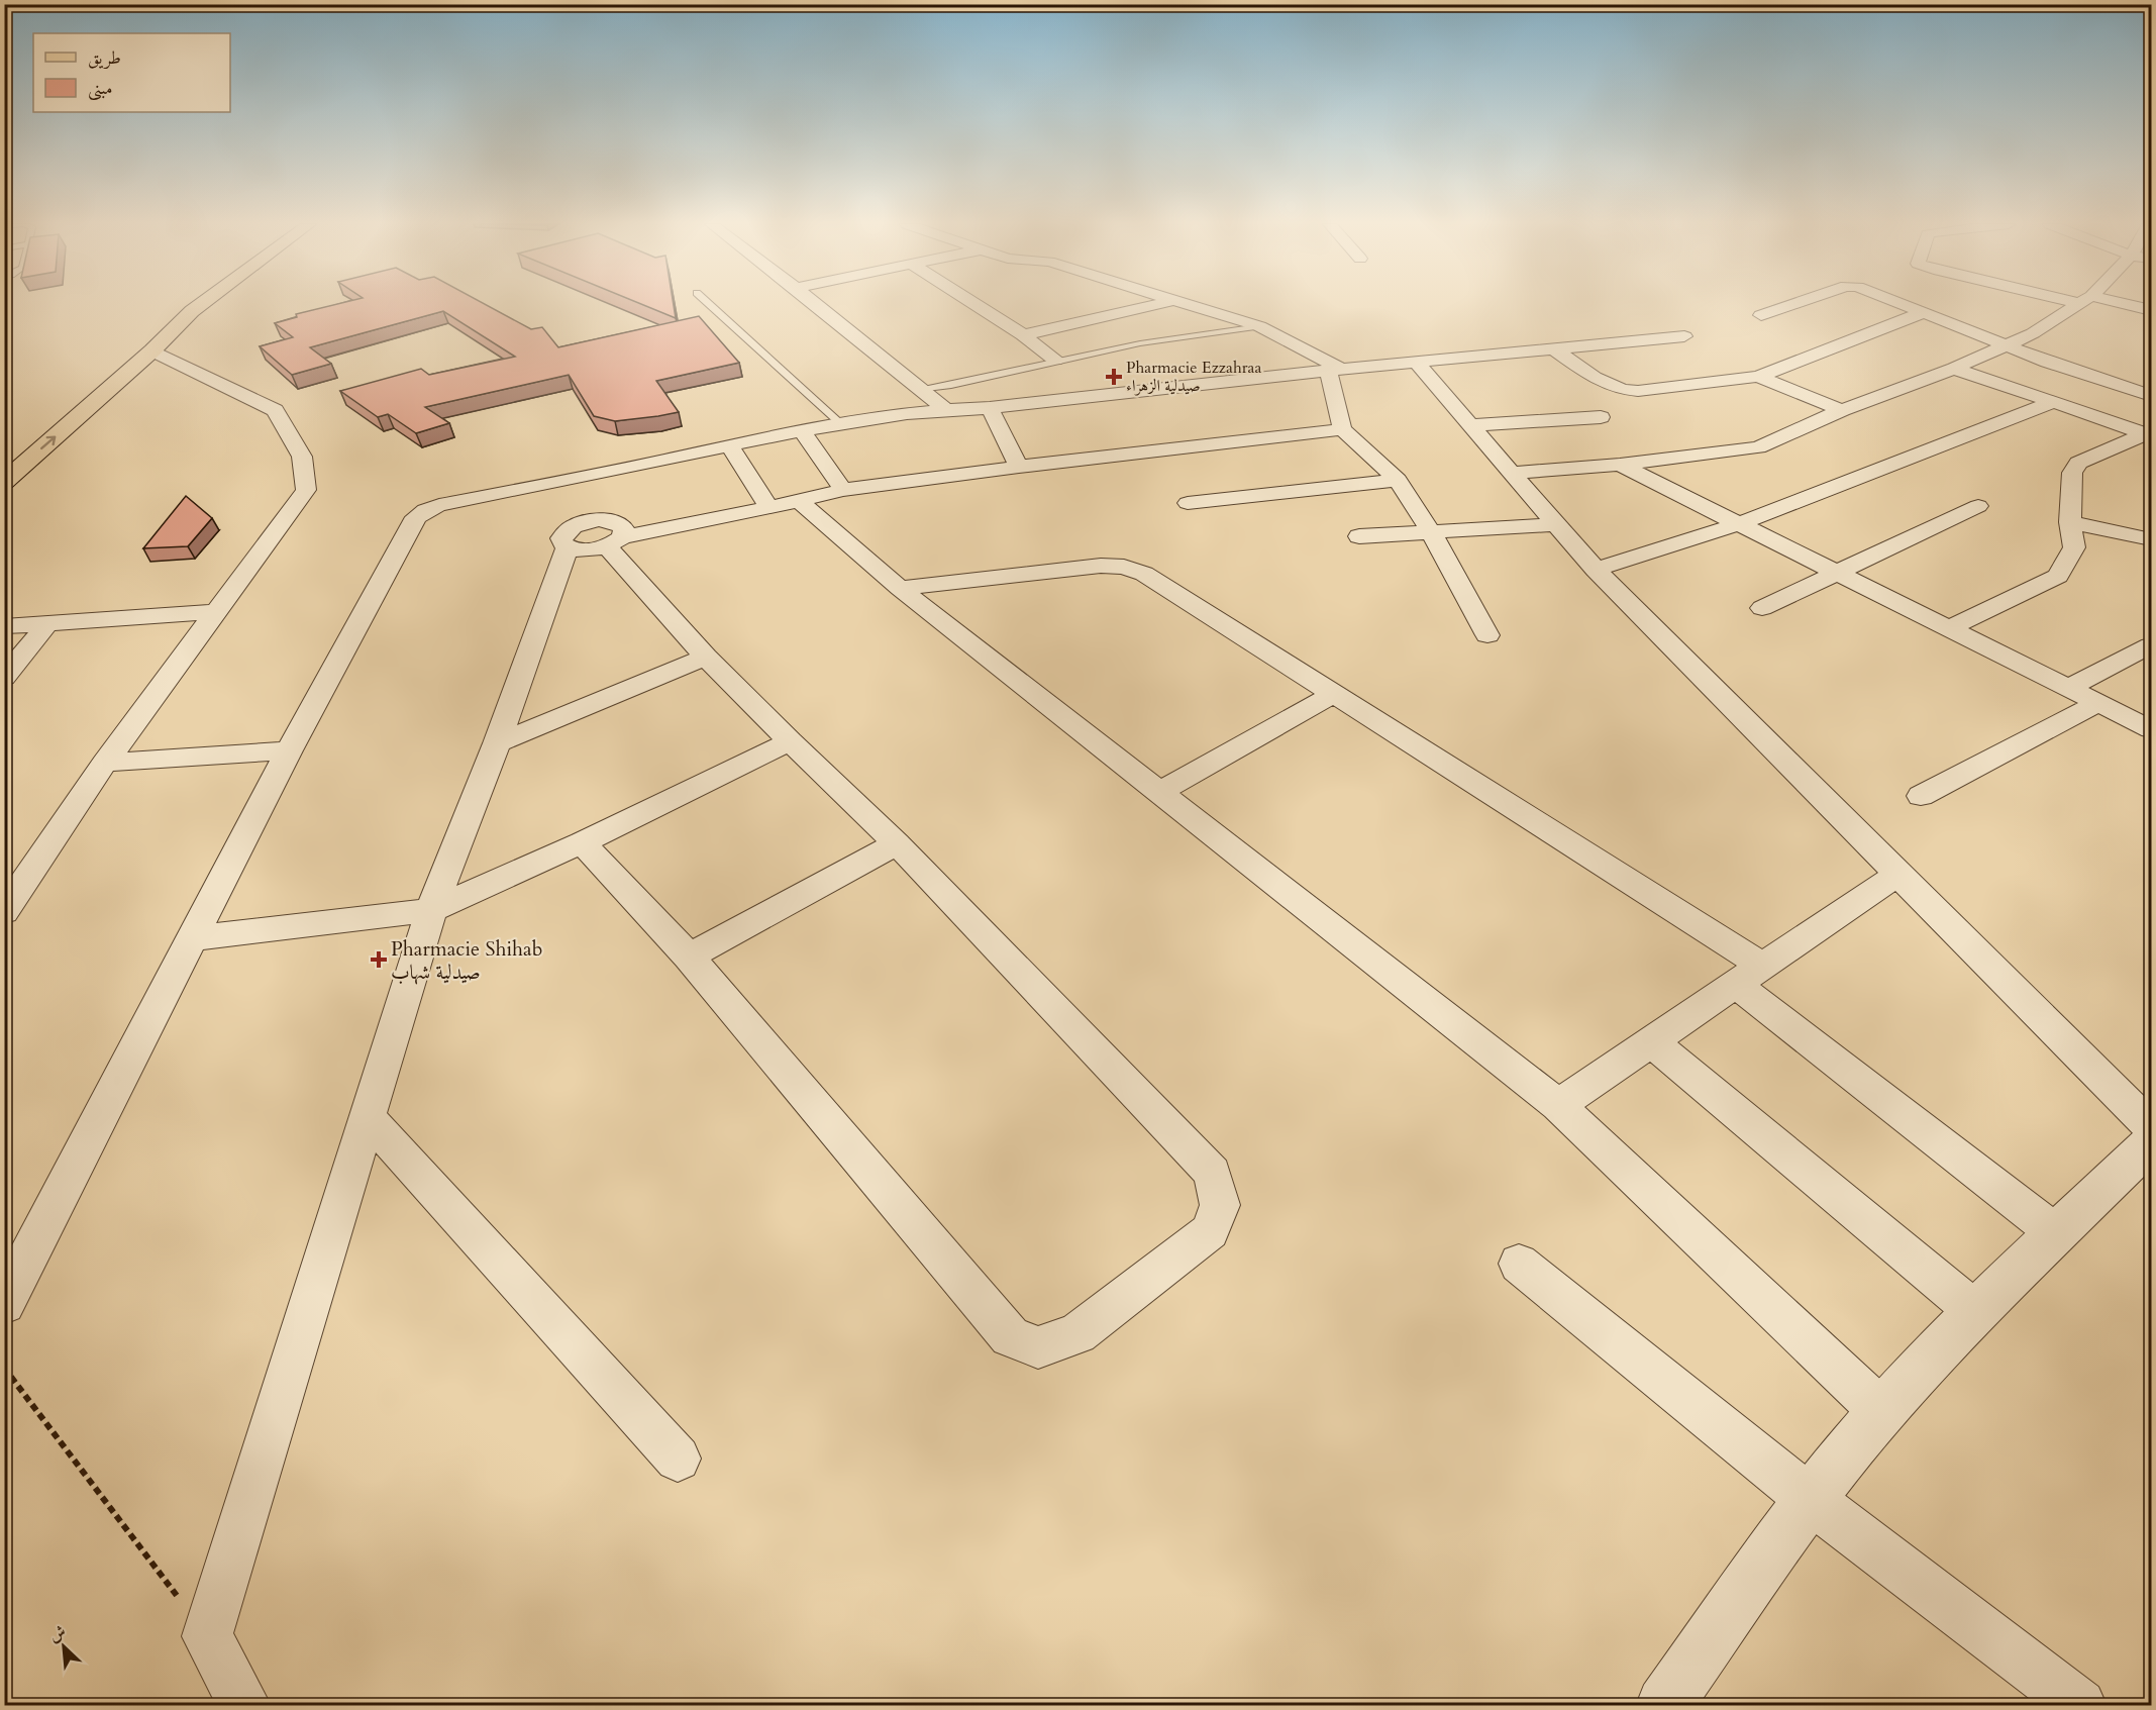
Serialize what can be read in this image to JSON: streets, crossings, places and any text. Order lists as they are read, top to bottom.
{
  "places": {
    "health": ["Pharmacie Ezzahraa صيدلية الزهراء", "Pharmacie Shihab صيدلية شهاب"]
  },
  "legend": ["طريق", "مبنى"],
  "north": "top left"
}
